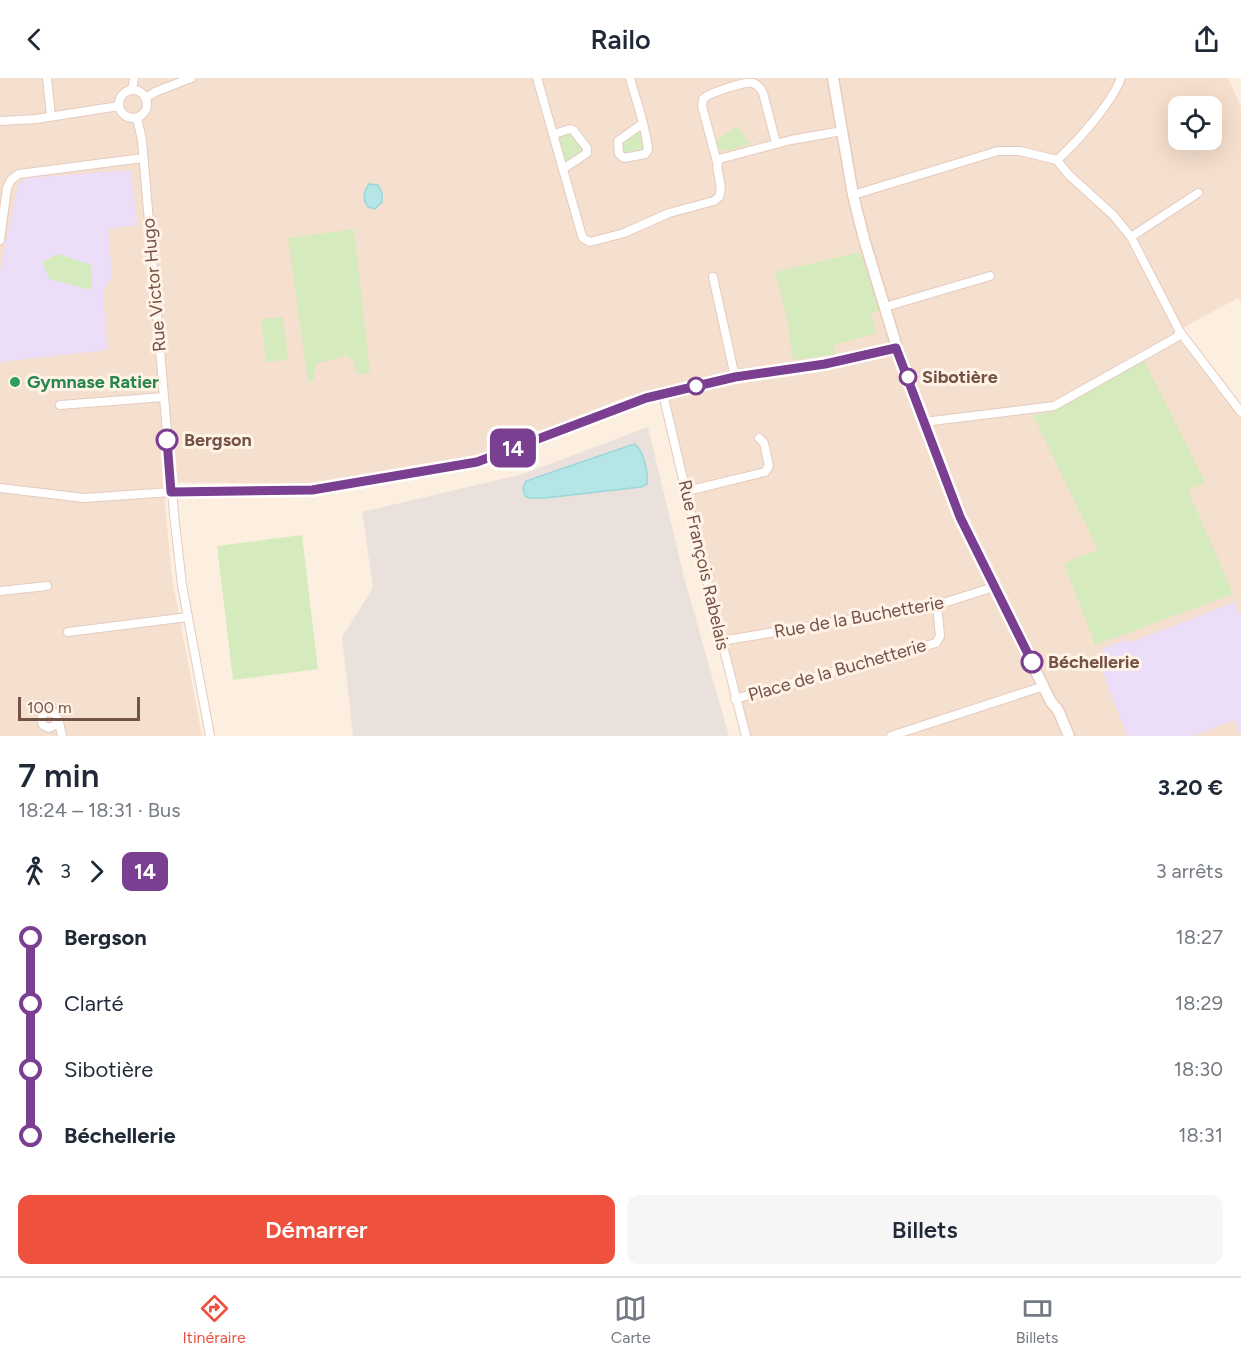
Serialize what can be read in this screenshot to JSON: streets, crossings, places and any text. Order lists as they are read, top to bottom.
{
  "streets": {
    "street": [
      "Rue Victor Hugo",
      "Rue François Rabelais",
      "Rue de la Buchetterie",
      "Place de la Buchetterie"
    ]
  },
  "crossings": [
    ["Rue François Rabelais", "Rue de la Buchetterie"],
    ["Rue François Rabelais", "Place de la Buchetterie"],
    ["Rue de la Buchetterie", "Place de la Buchetterie"]
  ],
  "places": [
    "Sibotière",
    "Gymnase Ratier",
    "Bergson",
    "Béchellerie"
  ],
  "lines": ["bus line 14"],
  "scale_bar": "100 m",
  "page": {
    "header": "Railo",
    "on_map": "14",
    "scale": "100 m",
    "heading": ["7 min", "18:24 – 18:31 · Bus", "3.20 €"],
    "legs": ["3", "14", "3 arrêts"],
    "list": [
      {
        "name": "Bergson",
        "value": "18:27"
      },
      {
        "name": "Clarté",
        "value": "18:29"
      },
      {
        "name": "Sibotière",
        "value": "18:30"
      },
      {
        "name": "Béchellerie",
        "value": "18:31"
      }
    ],
    "buttons": ["Démarrer", "Billets"],
    "tabs": ["Itinéraire", "Carte", "Billets"]
  }
}
